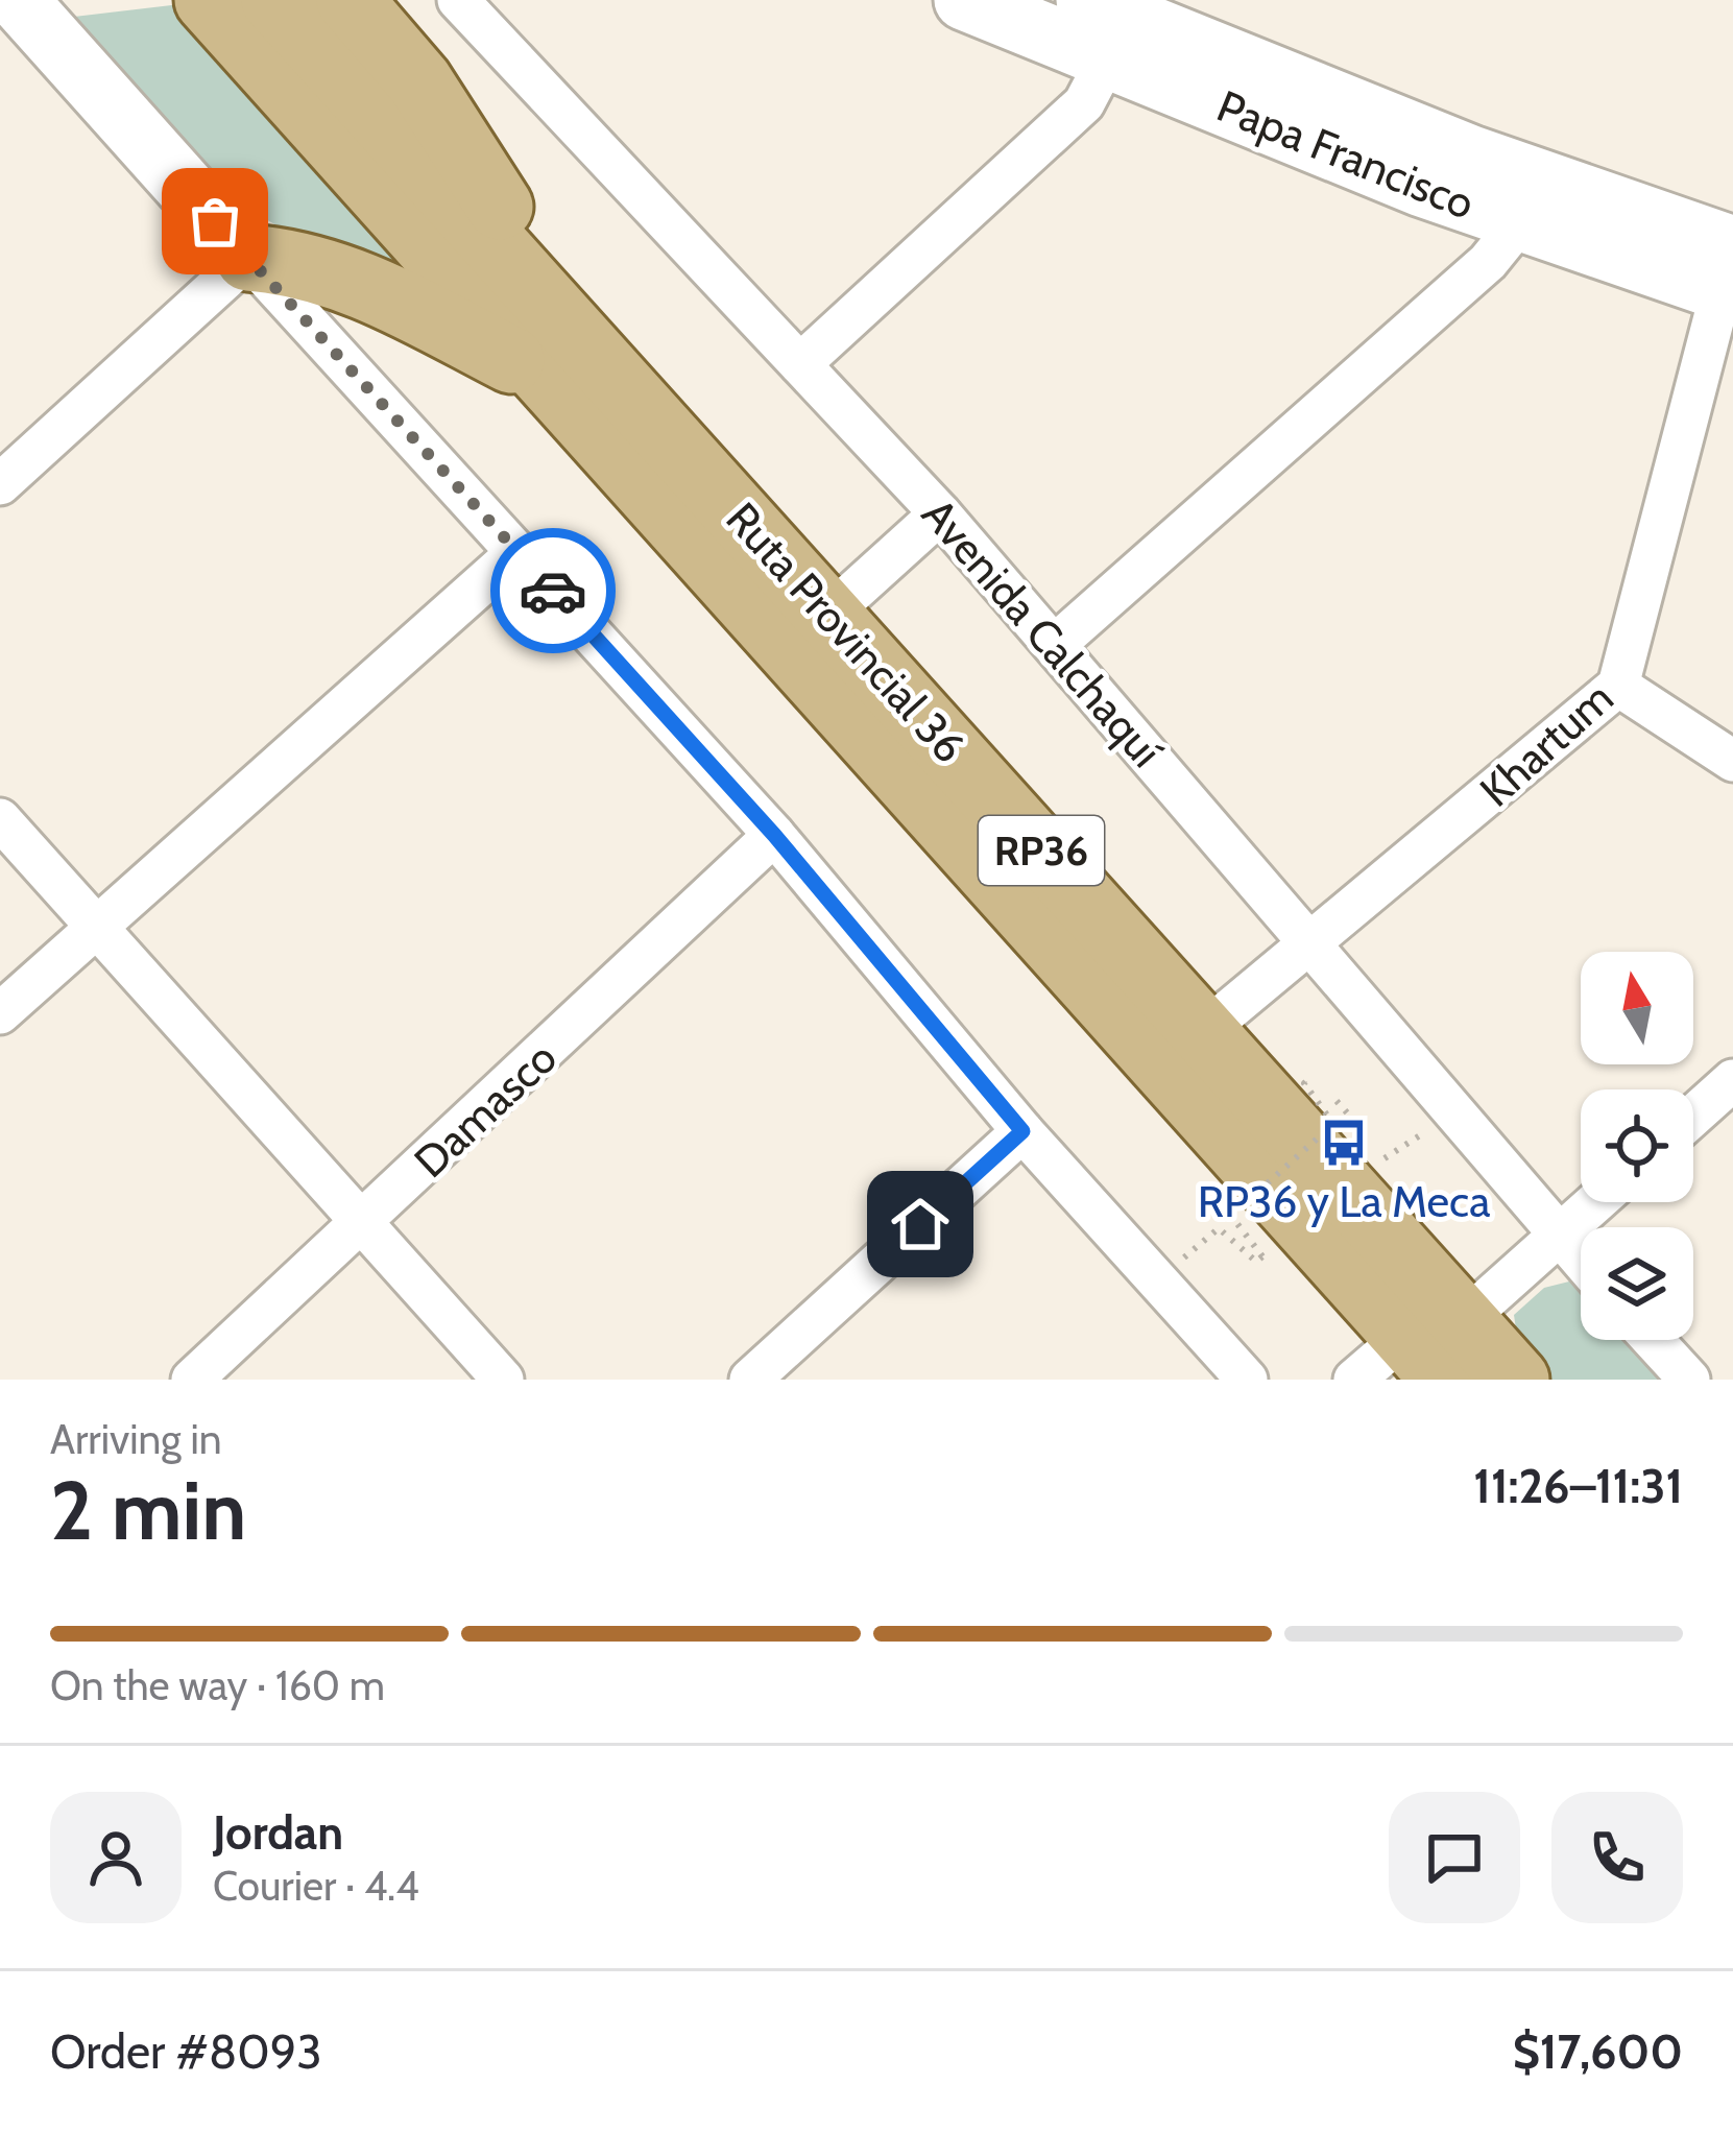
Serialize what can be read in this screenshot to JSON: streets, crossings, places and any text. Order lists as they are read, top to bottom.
{
  "streets": {
    "main road": ["Papa Francisco", "Ruta Provincial 36", "RP36"],
    "street": ["Avenida Calchaquí", "Khartum", "Damasco"]
  },
  "crossings": [
    ["Papa Francisco", "Khartum"],
    ["Ruta Provincial 36", "Khartum"],
    ["Avenida Calchaquí", "Khartum"]
  ],
  "places": {
    "bus stop": ["RP36 y La Meca"]
  },
  "north": "top",
  "page": {
    "heading": ["2 min", "Arriving in", "11:26–11:31"],
    "panel": [
      "Jordan",
      "Courier · 4.4",
      "Order #8093",
      "$17,600"
    ],
    "bar": "On the way · 160 m"
  }
}
